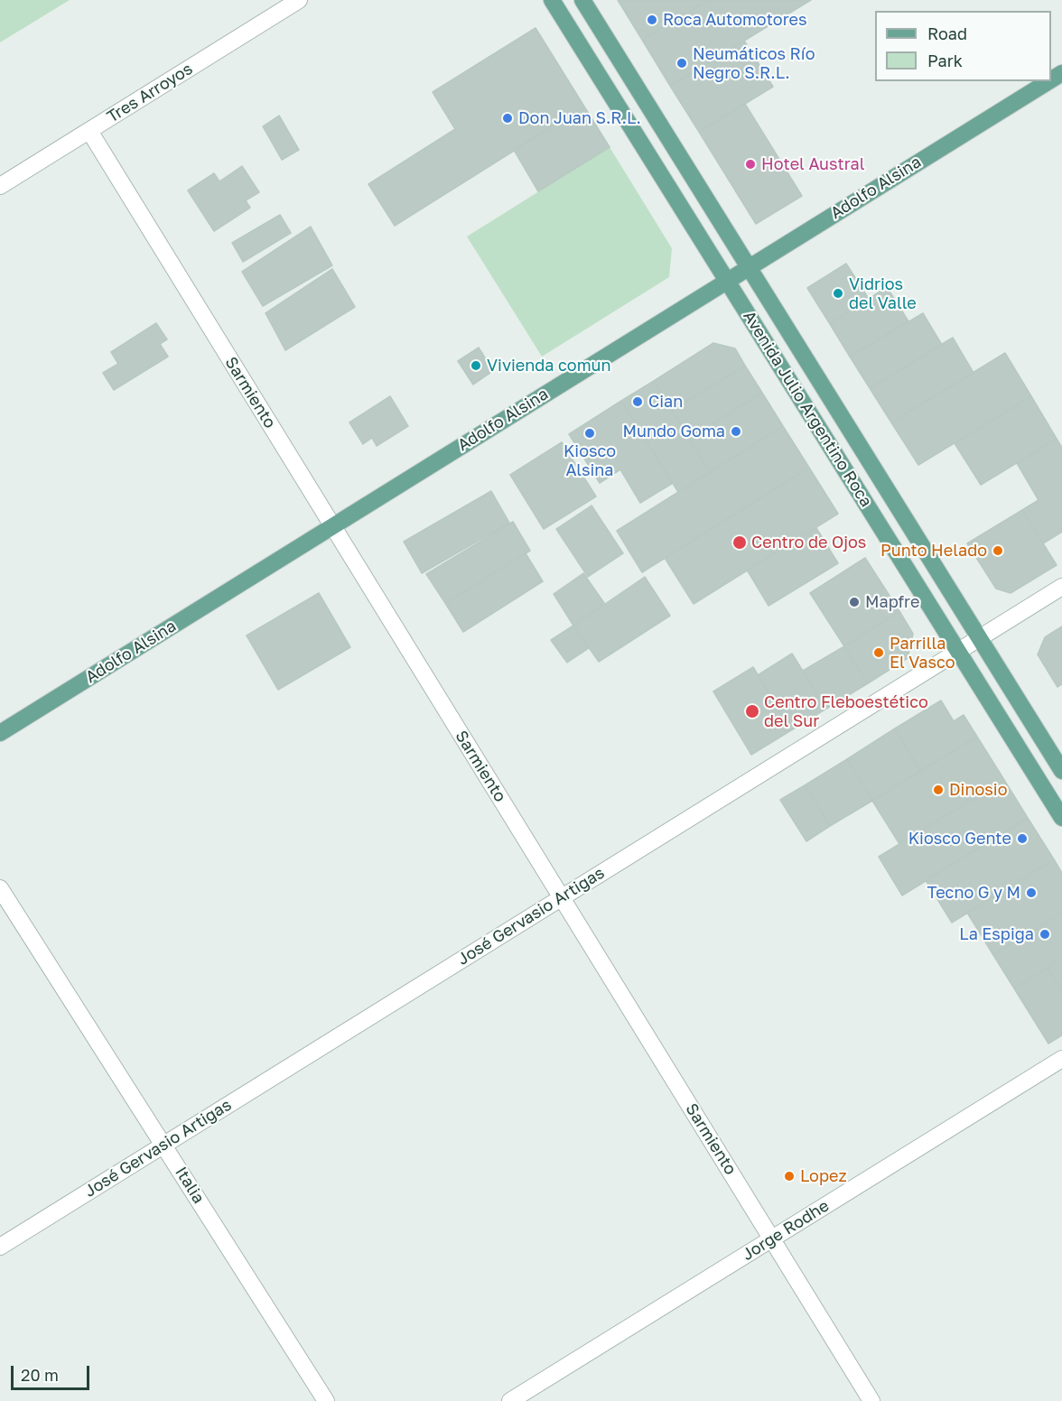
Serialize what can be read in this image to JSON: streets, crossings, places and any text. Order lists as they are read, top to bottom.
{
  "streets": {
    "main road": ["Adolfo Alsina", "Avenida Julio Argentino Roca"],
    "street": [
      "Tres Arroyos",
      "Sarmiento",
      "José Gervasio Artigas",
      "Italia",
      "Jorge Rodhe"
    ]
  },
  "crossings": [
    ["Tres Arroyos", "Sarmiento"],
    ["Adolfo Alsina", "Sarmiento"],
    ["Adolfo Alsina", "Avenida Julio Argentino Roca"],
    ["Sarmiento", "José Gervasio Artigas"],
    ["Sarmiento", "Jorge Rodhe"],
    ["Avenida Julio Argentino Roca", "José Gervasio Artigas"],
    ["José Gervasio Artigas", "Italia"]
  ],
  "places": [
    "Roca Automotores",
    "Neumáticos Río Negro S.R.L.",
    "Don Juan S.R.L.",
    "Hotel Austral",
    "Vidrios del Valle",
    "Vivienda comun",
    "Cian",
    "Mundo Goma",
    "Kiosco Alsina",
    "Centro de Ojos",
    "Punto Helado",
    "Mapfre",
    "Parrilla El Vasco",
    "Centro Fleboestético del Sur",
    "Dinosio",
    "Kiosco Gente",
    "Tecno G y M",
    "La Espiga",
    "Lopez"
  ],
  "legend": ["Road", "Park"],
  "scale_bar": "20 m"
}
